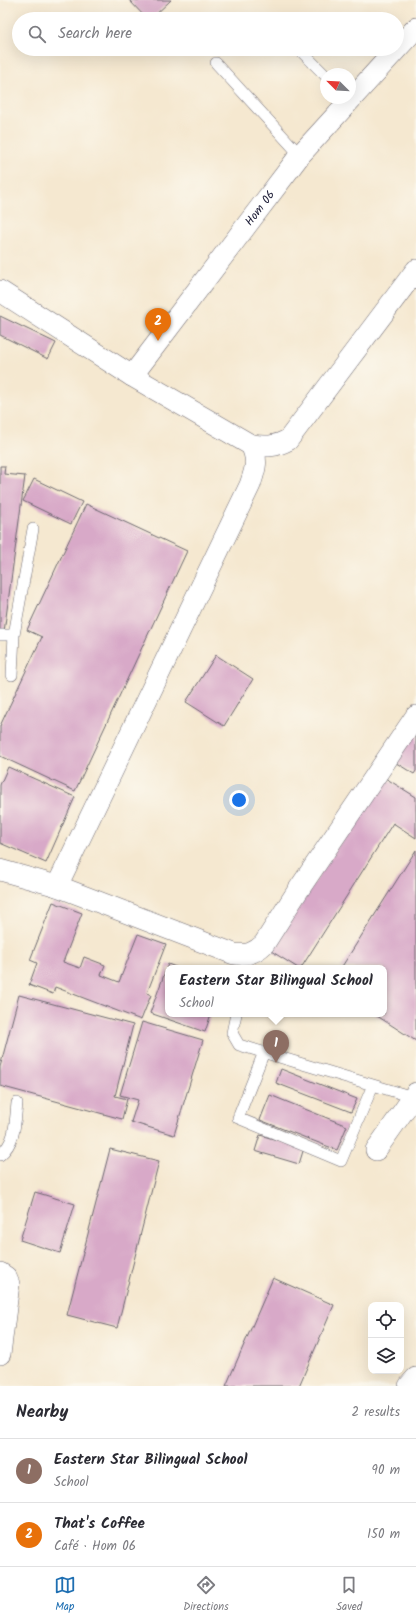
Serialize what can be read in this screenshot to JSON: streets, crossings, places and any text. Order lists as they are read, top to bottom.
{
  "streets": {
    "street": ["Hom 06"]
  },
  "north": "top left",
  "page": {
    "search": "Search here",
    "pins": ["2", "1"],
    "popup": ["Eastern Star Bilingual School", "School"],
    "heading": ["Nearby", "2 results"],
    "list": [
      {
        "mark": "1",
        "name": "Eastern Star Bilingual School",
        "note": "School",
        "value": "90 m"
      },
      {
        "mark": "2",
        "name": "That's Coffee",
        "note": "Café · Hom 06",
        "value": "150 m"
      }
    ],
    "nav": ["Map", "Directions", "Saved"]
  }
}
